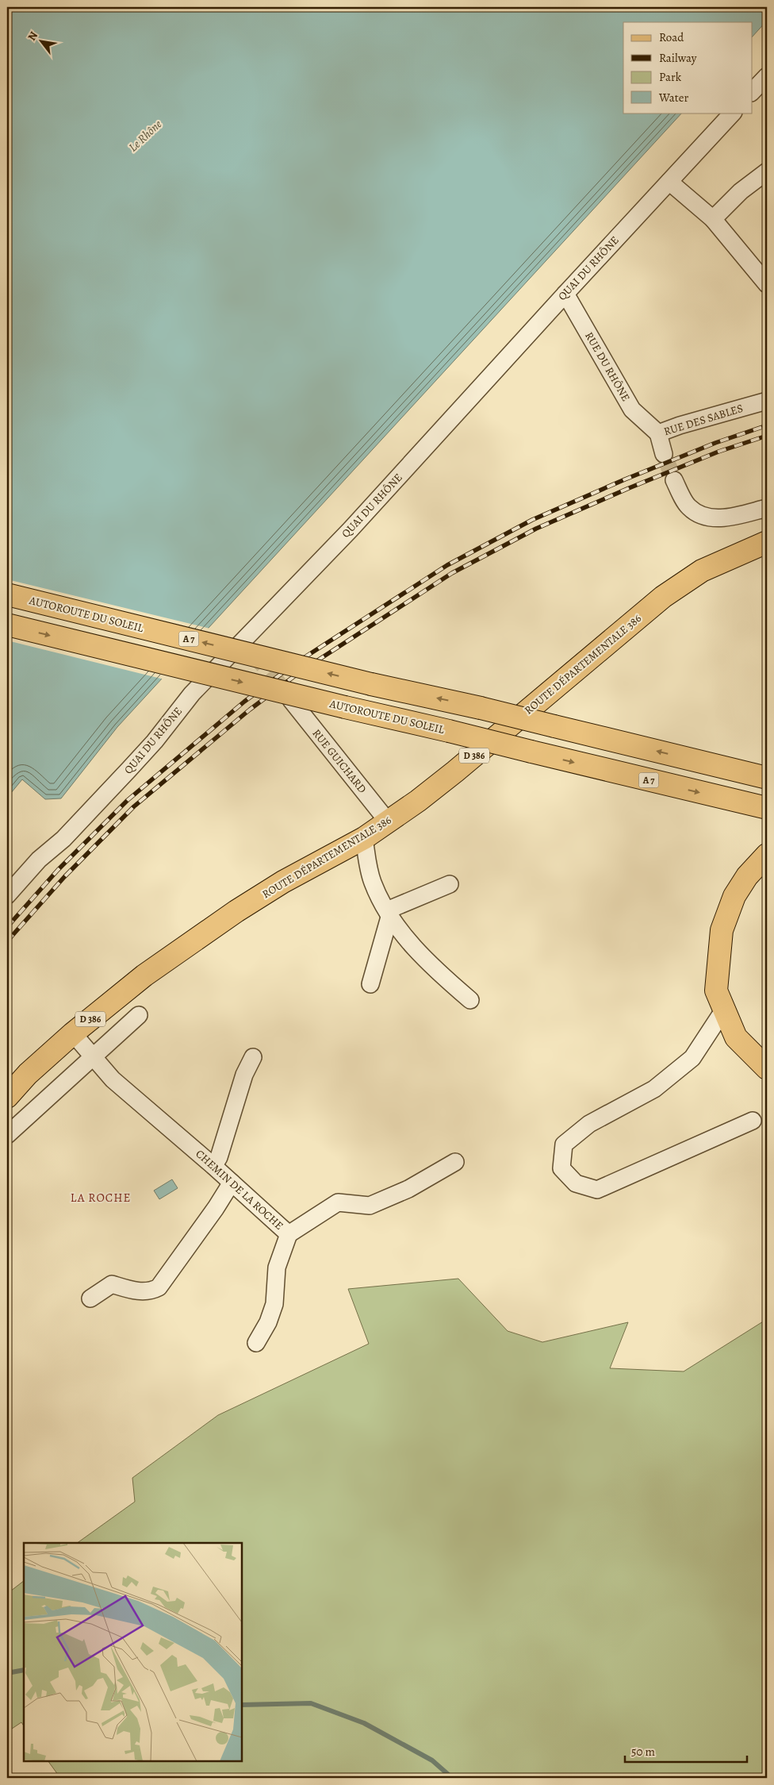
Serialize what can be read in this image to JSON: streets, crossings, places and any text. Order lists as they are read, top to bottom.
{
  "streets": {
    "main road": [
      "AUTOROUTE DU SOLEIL",
      "A 7",
      "ROUTE DÉPARTEMENTALE 386",
      "D 386"
    ],
    "street": [
      "QUAI DU RHÔNE",
      "RUE DU RHÔNE",
      "RUE DES SABLES",
      "RUE GUICHARD",
      "CHEMIN DE LA ROCHE"
    ]
  },
  "crossings": [
    ["QUAI DU RHÔNE", "RUE DU RHÔNE"],
    ["RUE DU RHÔNE", "RUE DES SABLES"],
    ["ROUTE DÉPARTEMENTALE 386", "RUE GUICHARD"],
    ["ROUTE DÉPARTEMENTALE 386", "CHEMIN DE LA ROCHE"]
  ],
  "districts": ["LA ROCHE"],
  "water": ["Le Rhône"],
  "legend": [
    "Road",
    "Railway",
    "Park",
    "Water"
  ],
  "scale_bar": "50 m",
  "north": "top left"
}
